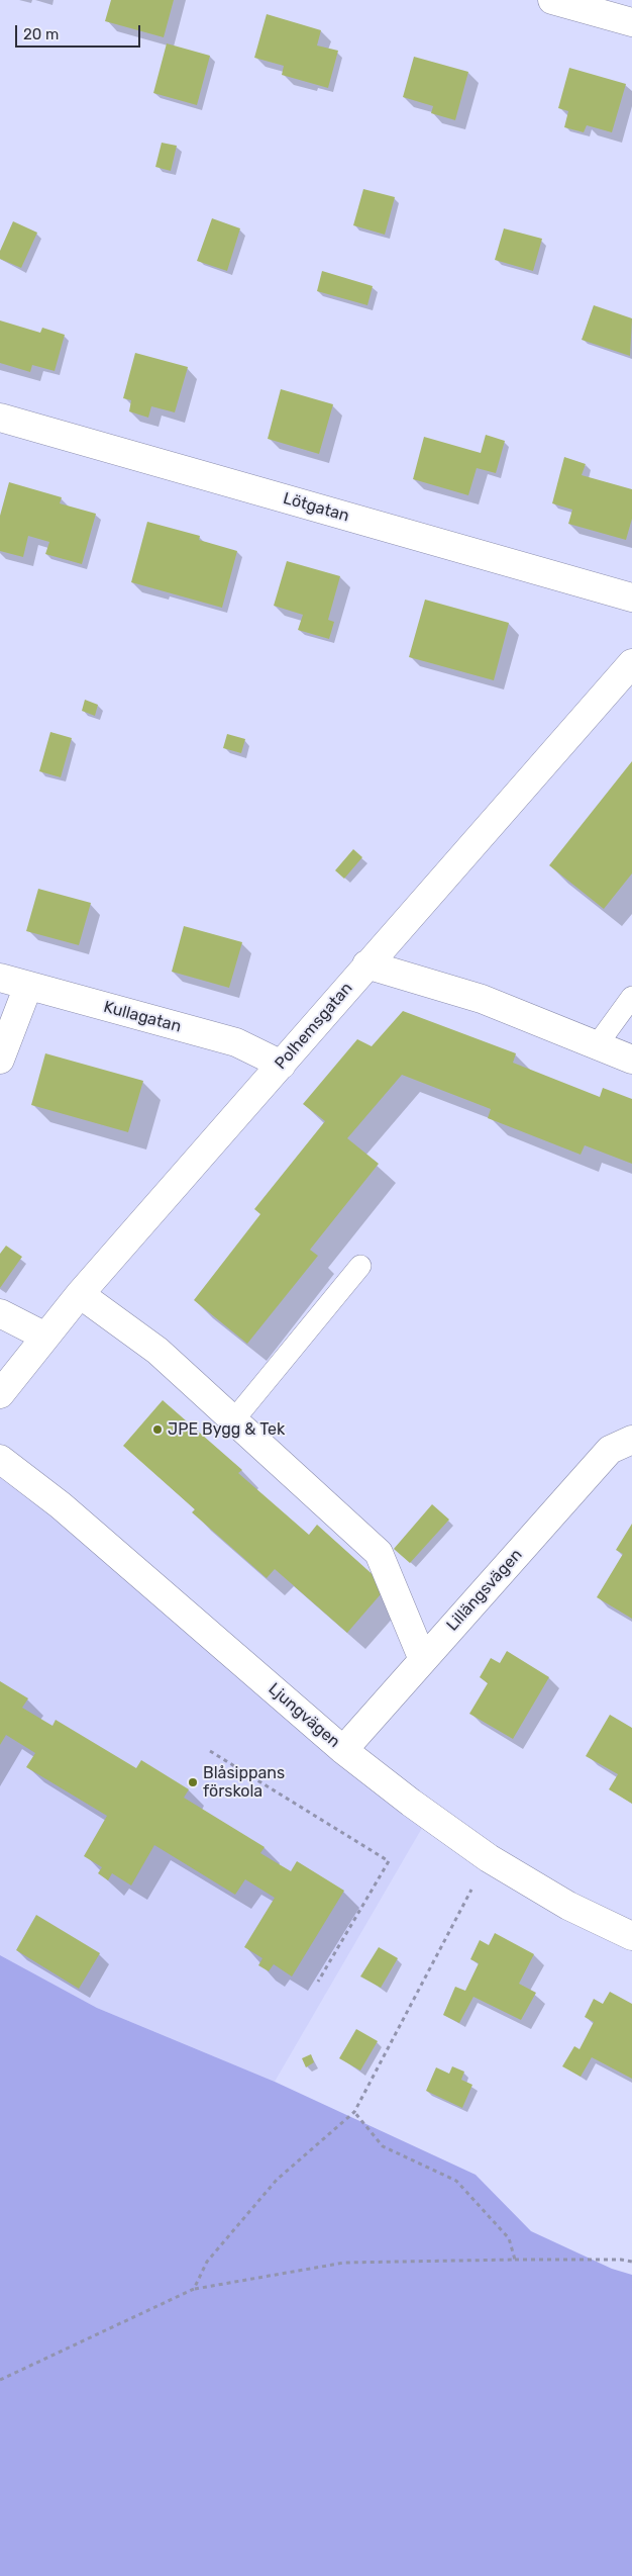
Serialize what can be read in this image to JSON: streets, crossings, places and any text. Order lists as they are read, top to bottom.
{
  "streets": {
    "street": [
      "Lötgatan",
      "Kullagatan",
      "Polhemsgatan",
      "Lillängsvägen",
      "Ljungvägen"
    ]
  },
  "crossings": [
    ["Kullagatan", "Polhemsgatan"],
    ["Lillängsvägen", "Ljungvägen"]
  ],
  "places": ["JPE Bygg & Tek", "Blåsippans förskola"],
  "scale_bar": "20 m"
}
